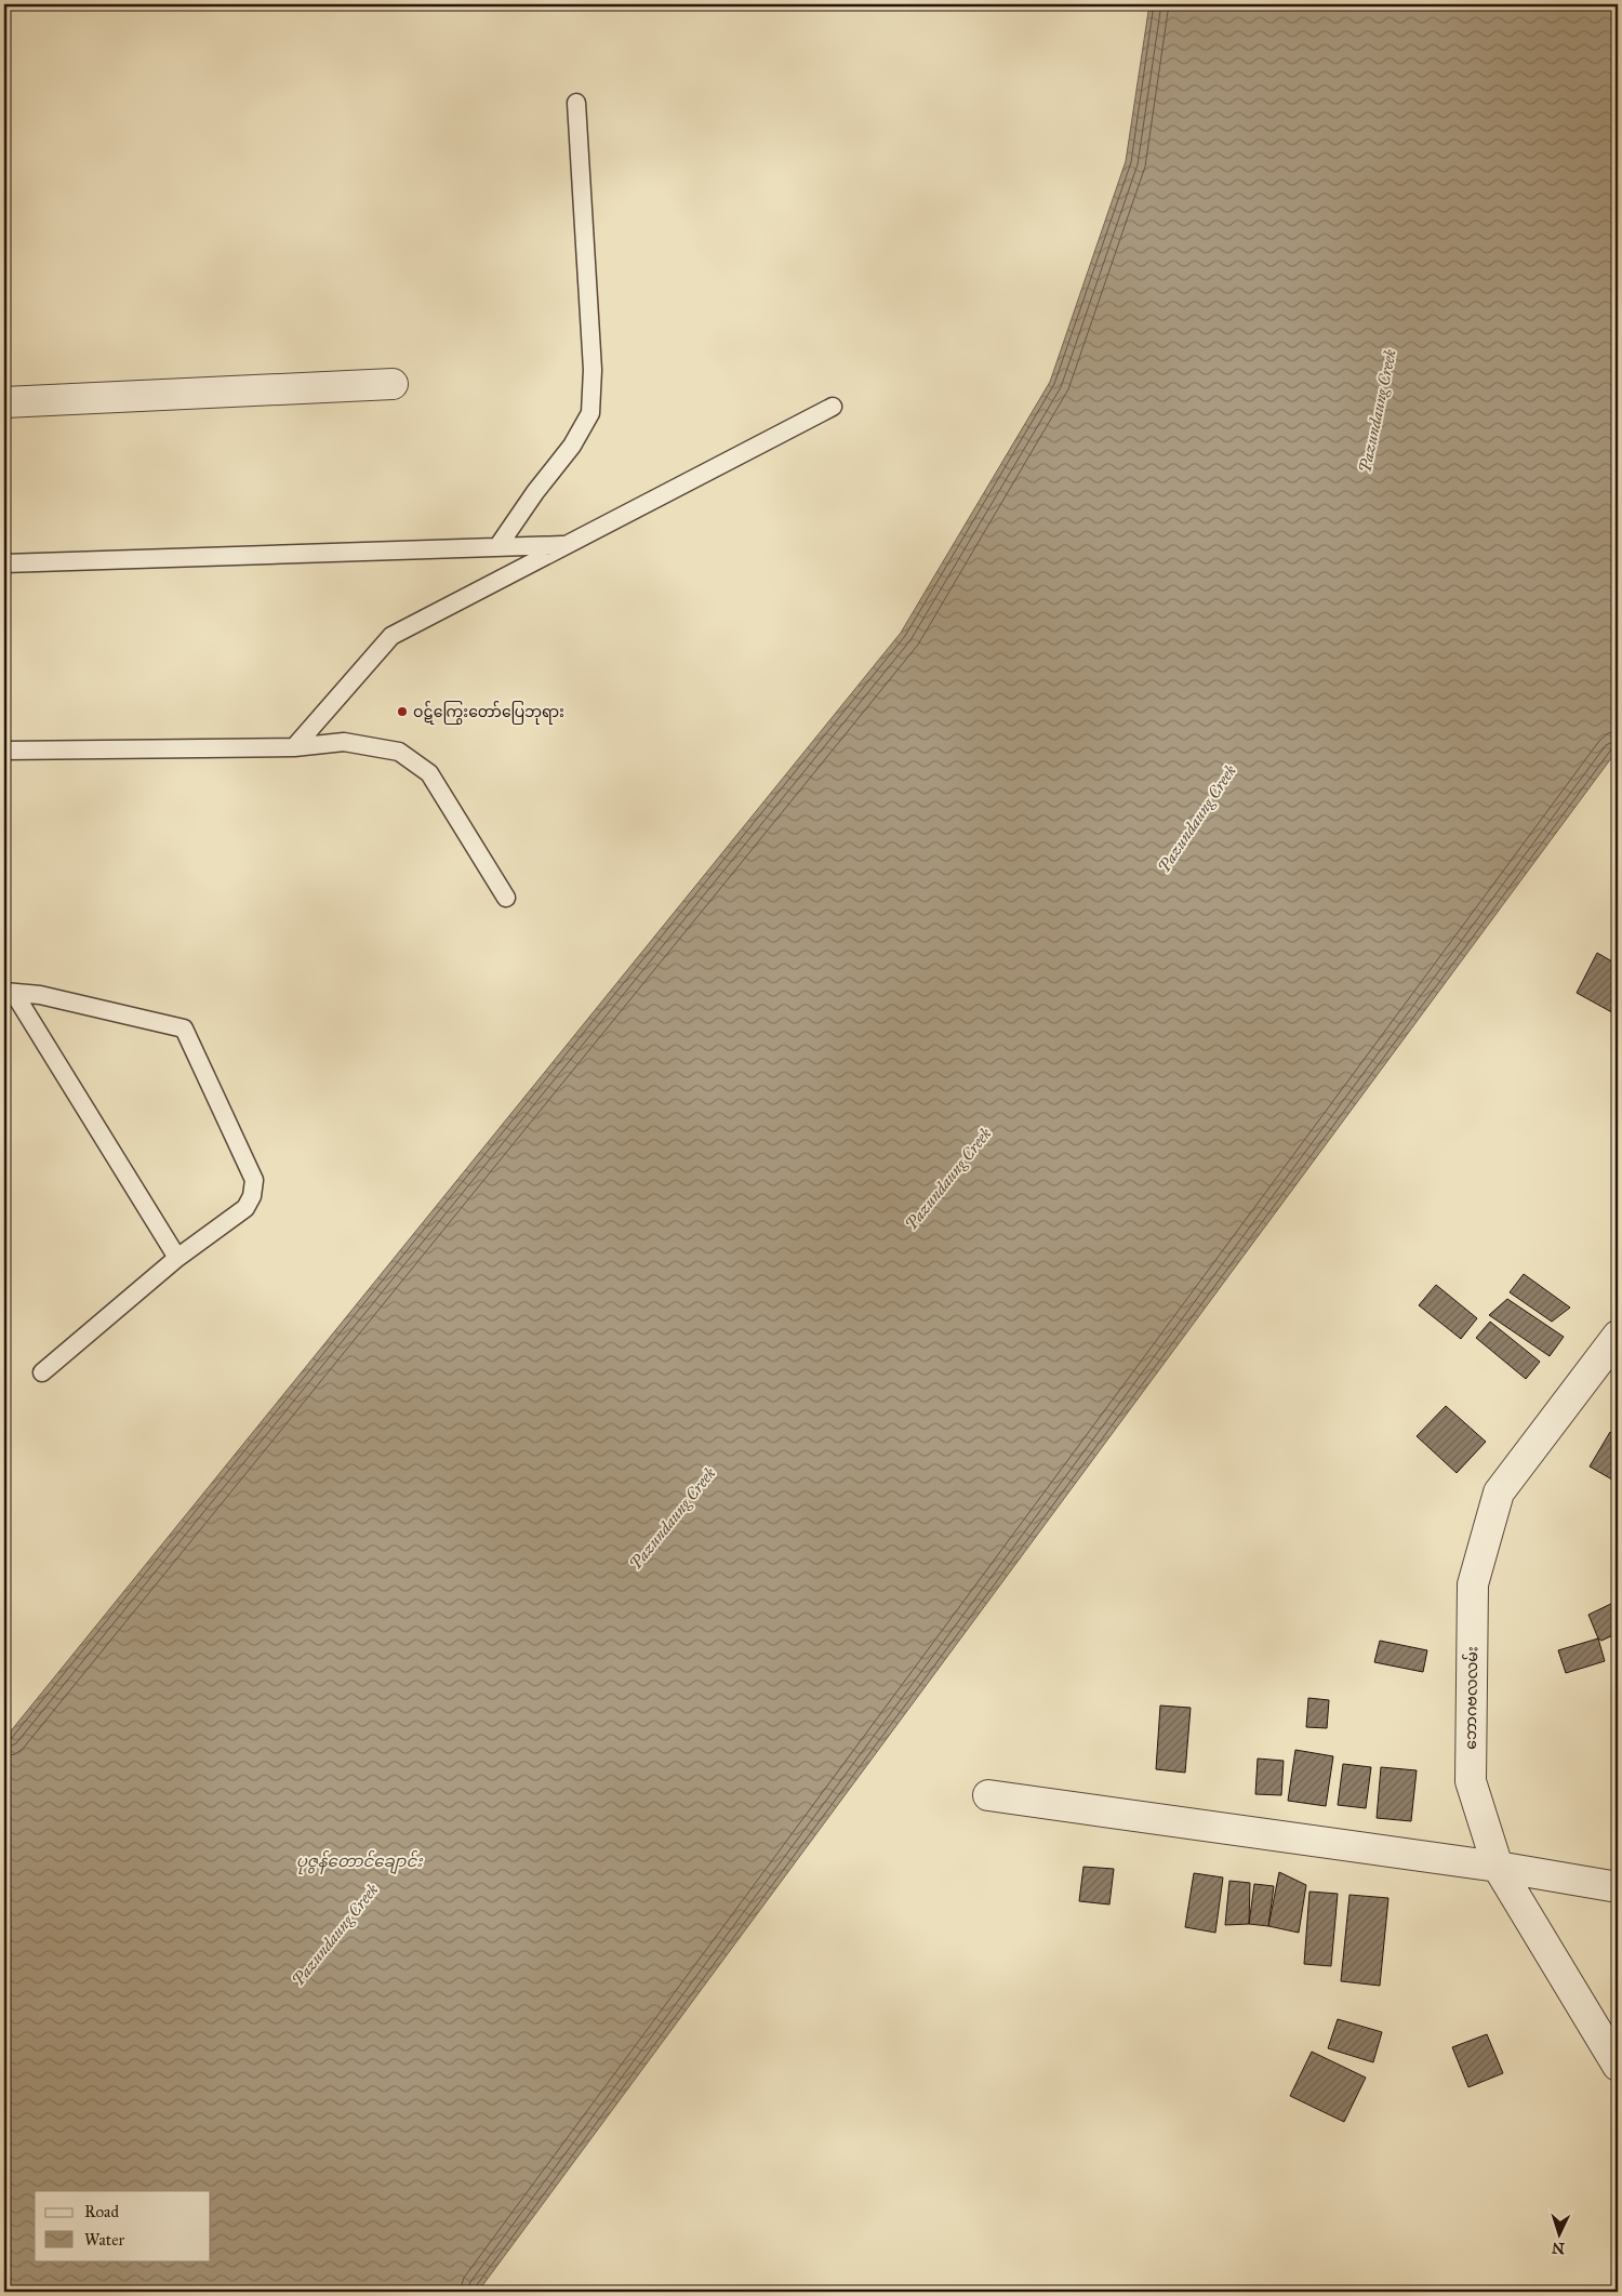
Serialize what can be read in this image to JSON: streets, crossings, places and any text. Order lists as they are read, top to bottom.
{
  "streets": {
    "street": ["ဘောဂဗလလမ်း"]
  },
  "water": ["Pazundaung Creek", "ပုဇွန်တောင်ချောင်း"],
  "places": ["ဝဋ်ကြွေးတော်ပြေဘုရား"],
  "legend": ["Road", "Water"],
  "north": "bottom"
}
